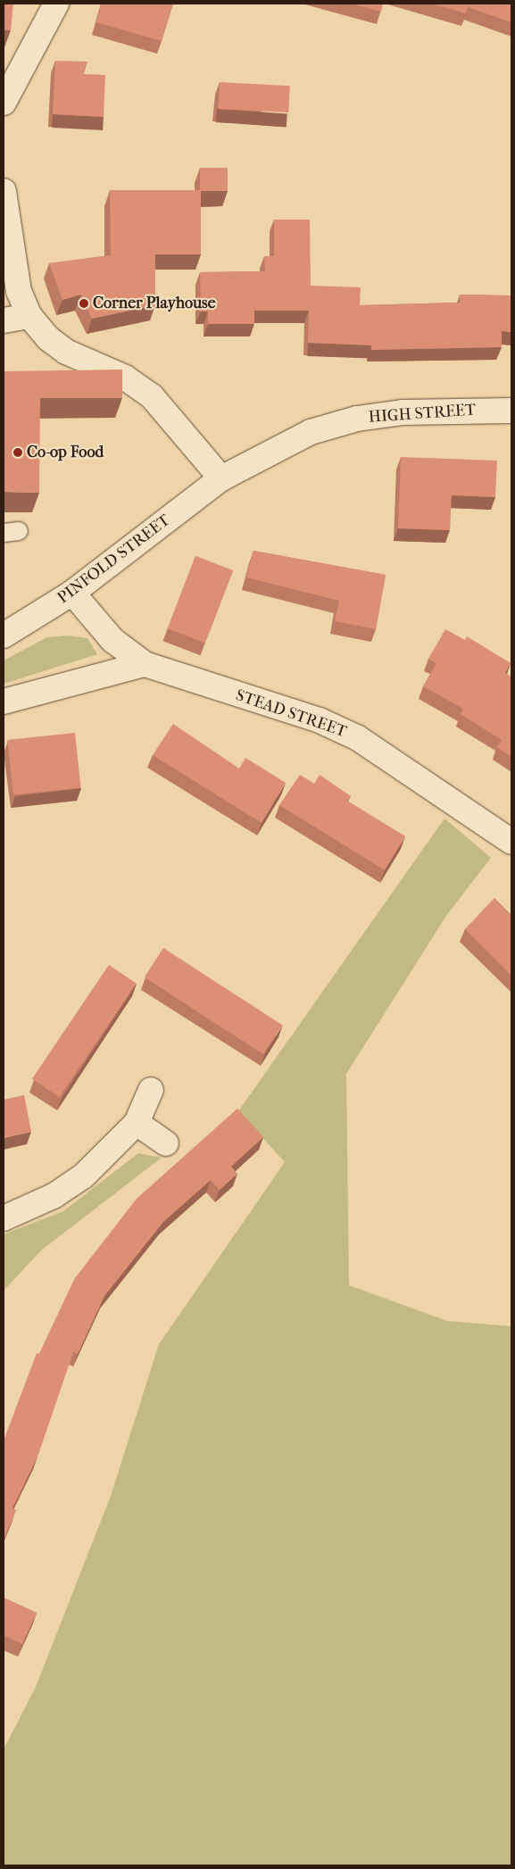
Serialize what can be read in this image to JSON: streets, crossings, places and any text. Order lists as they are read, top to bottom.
{
  "streets": {
    "street": ["HIGH STREET", "PINFOLD STREET", "STEAD STREET"]
  },
  "crossings": [
    ["HIGH STREET", "PINFOLD STREET"],
    ["PINFOLD STREET", "STEAD STREET"]
  ],
  "places": ["Corner Playhouse", "Co-op Food"]
}
